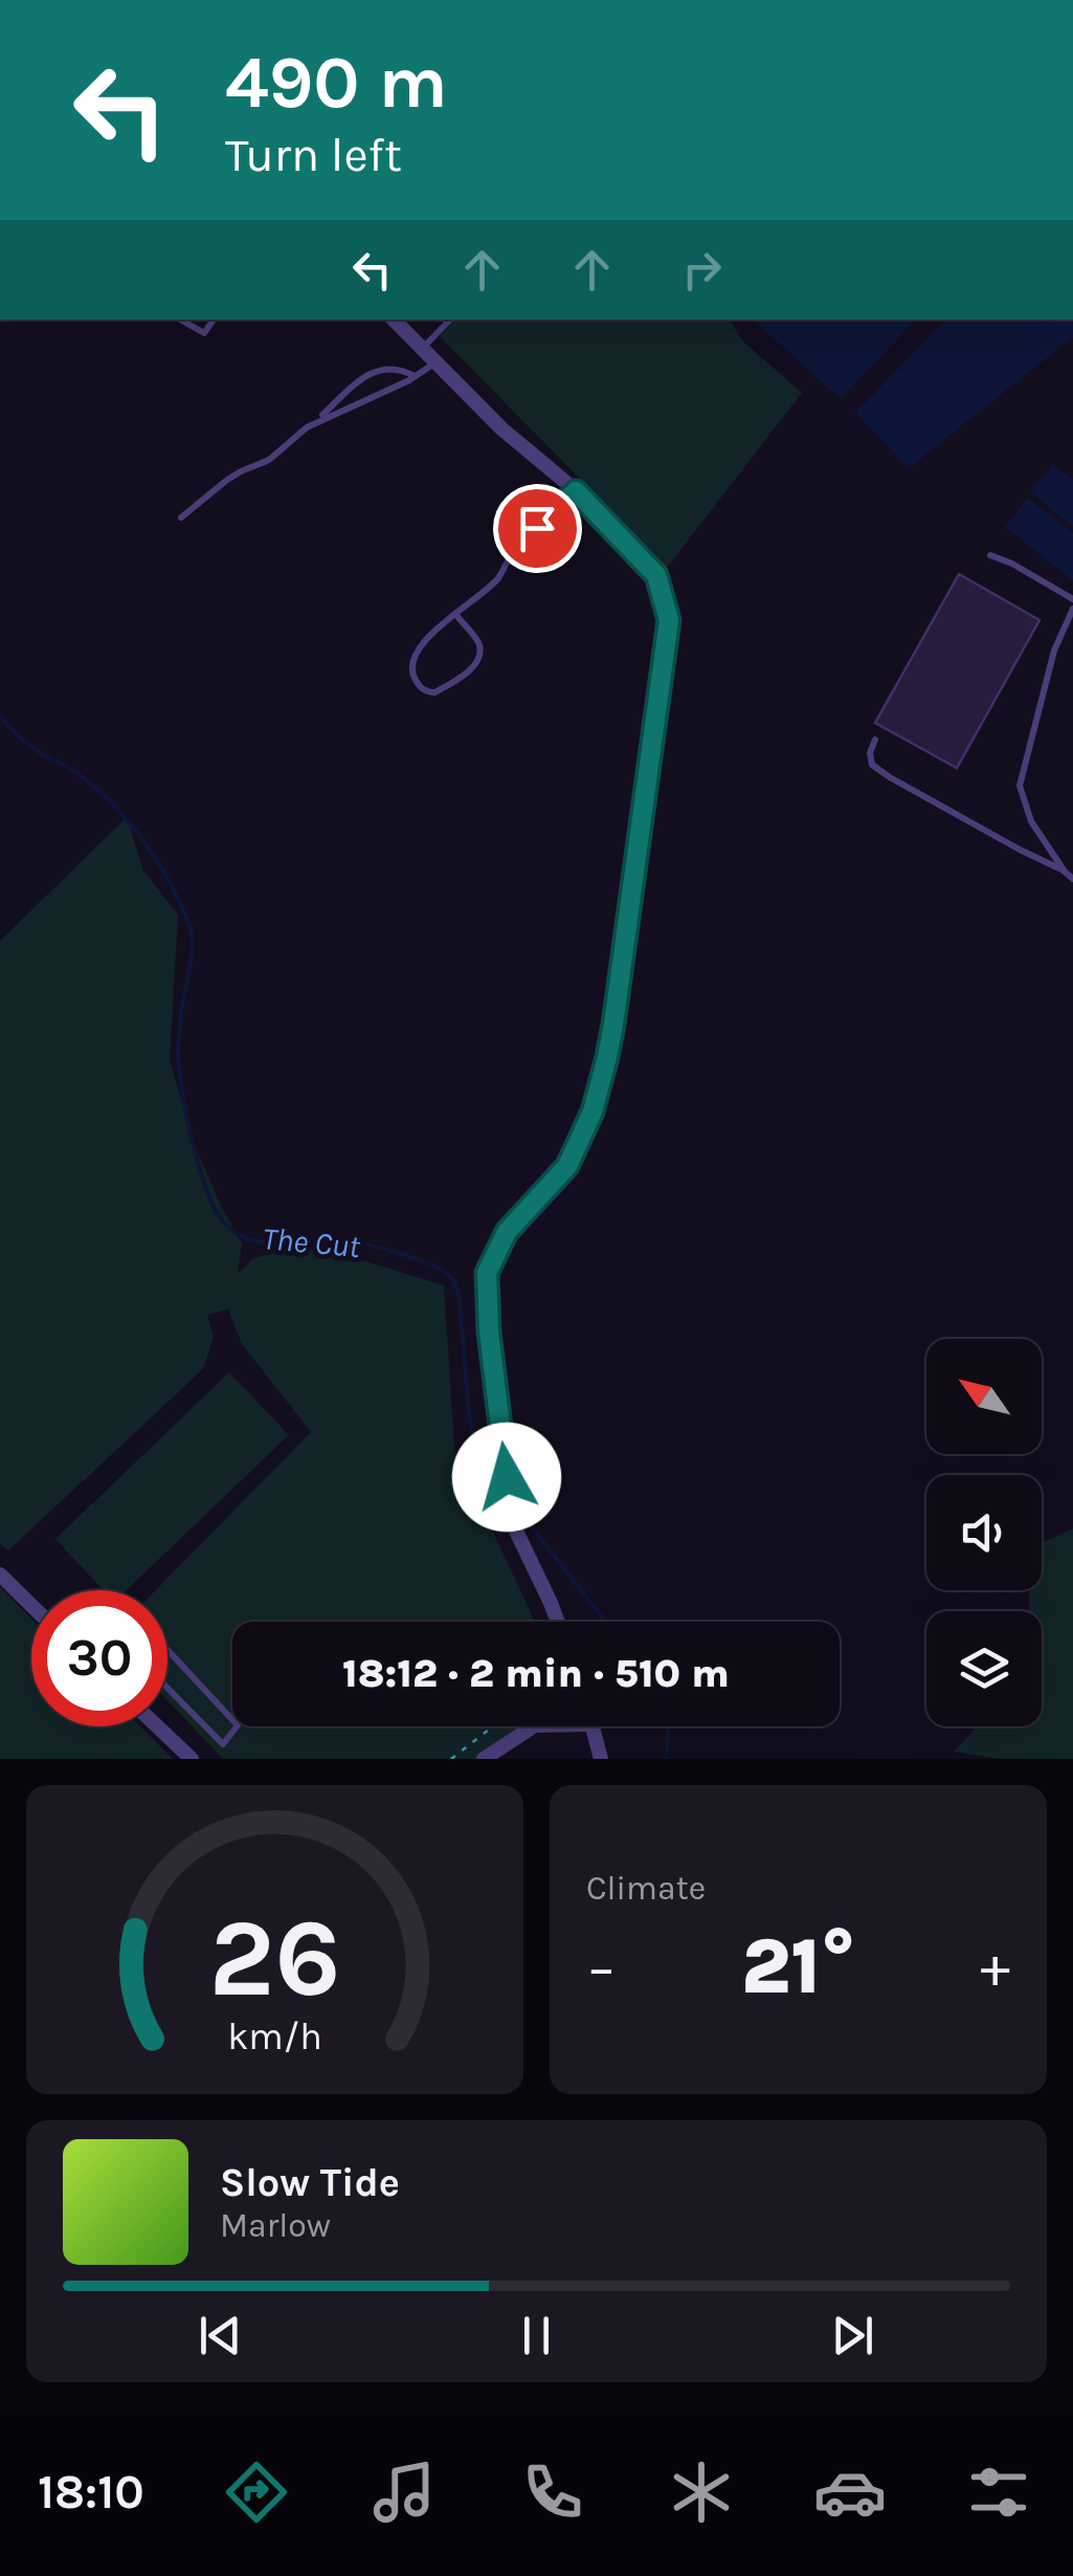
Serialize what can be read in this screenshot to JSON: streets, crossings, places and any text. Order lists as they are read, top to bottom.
{
  "water": ["The Cut"],
  "north": "top left",
  "page": {
    "turn": ["490 m", "Turn left"],
    "limit": "30",
    "trip": "18:12 · 2 min · 510 m",
    "tile": "Climate",
    "heat": ["−", "21°", "+"],
    "song": ["Slow Tide", "Marlow"],
    "tabs": "18:10",
    "gauge": ["26", "km/h"]
  }
}
